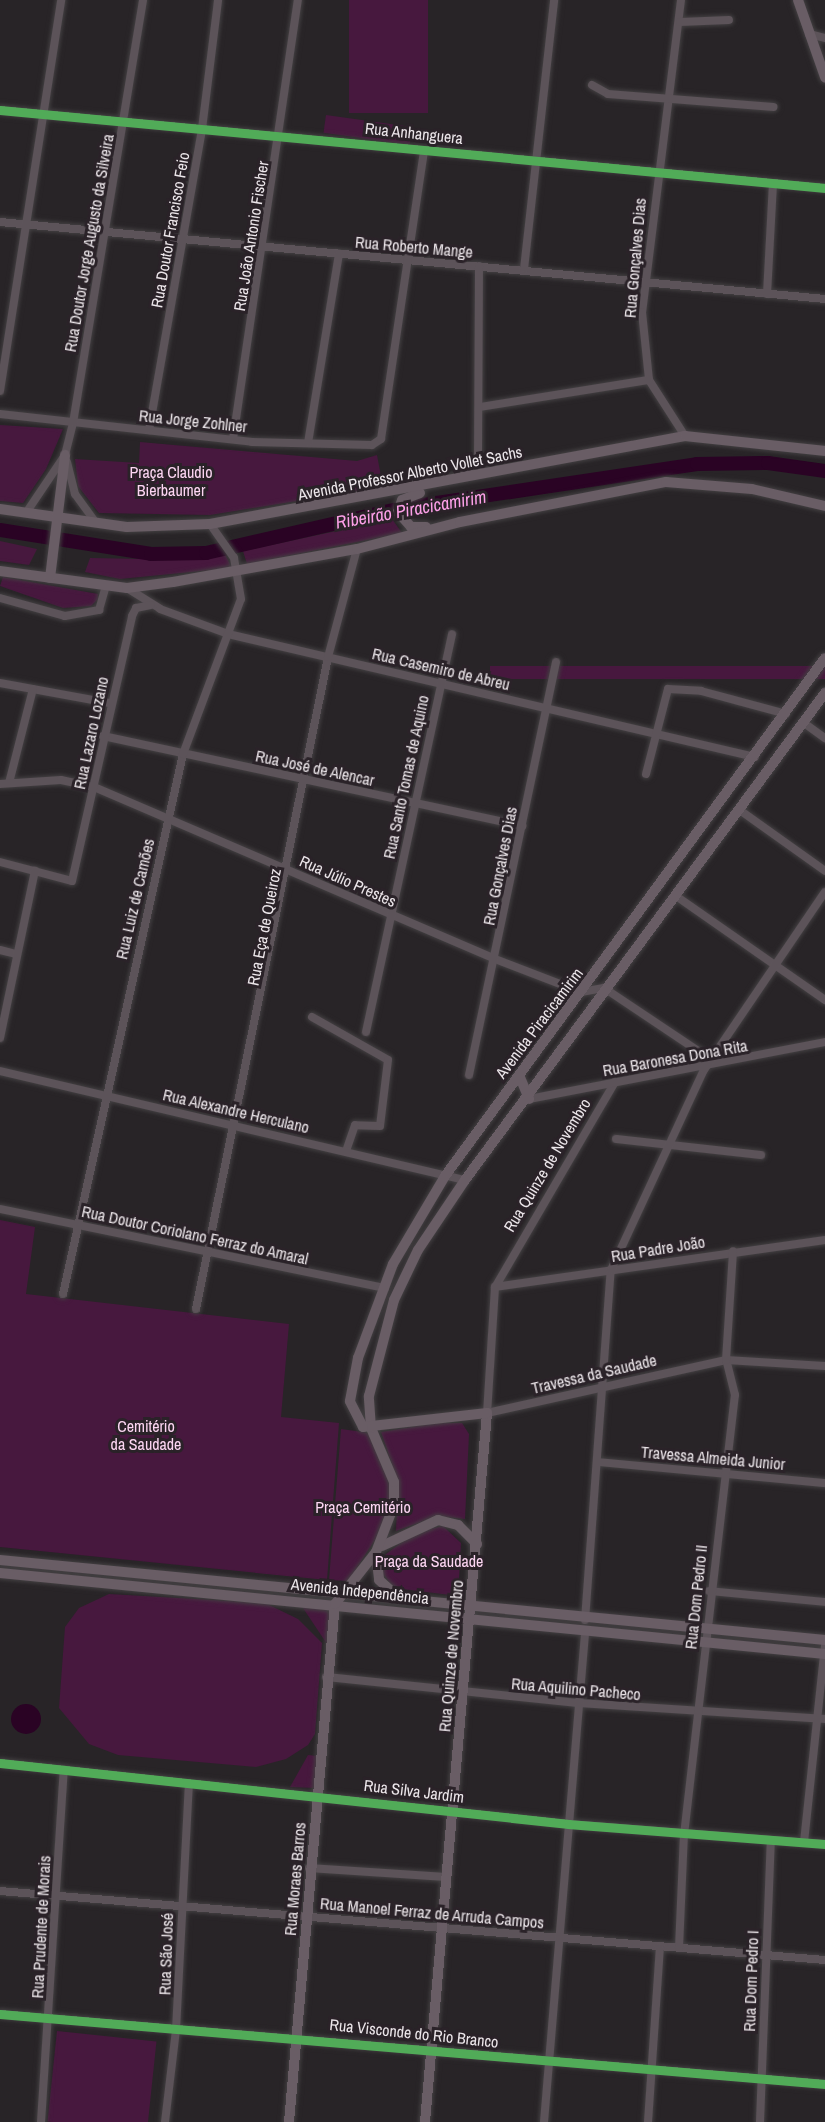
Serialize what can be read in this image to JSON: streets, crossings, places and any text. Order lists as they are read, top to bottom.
{
  "streets": {
    "main road": [
      "Avenida Professor Alberto Vollet Sachs",
      "Avenida Piracicamirim",
      "Rua Quinze de Novembro",
      "Travessa da Saudade",
      "Avenida Independência",
      "Rua Moraes Barros"
    ],
    "street": [
      "Rua Anhanguera",
      "Rua Doutor Francisco Feio",
      "Rua João Antonio Fischer",
      "Rua Doutor Jorge Augusto da Silveira",
      "Rua Roberto Mange",
      "Rua Gonçalves Dias",
      "Rua Jorge Zohlner",
      "Rua Casemiro de Abreu",
      "Rua Lazaro Lozano",
      "Rua José de Alencar",
      "Rua Santo Tomas de Aquino",
      "Rua Júlio Prestes",
      "Rua Luiz de Camões",
      "Rua Eça de Queiroz",
      "Rua Baronesa Dona Rita",
      "Rua Alexandre Herculano",
      "Rua Doutor Coriolano Ferraz do Amaral",
      "Rua Padre João",
      "Travessa Almeida Junior",
      "Rua Dom Pedro II",
      "Rua Aquilino Pacheco",
      "Rua Silva Jardim",
      "Rua Manoel Ferraz de Arruda Campos",
      "Rua Prudente de Morais",
      "Rua São José",
      "Rua Dom Pedro I",
      "Rua Visconde do Rio Branco"
    ]
  },
  "crossings": [
    ["Rua Anhanguera", "Rua Doutor Francisco Feio"],
    ["Rua Anhanguera", "Rua João Antonio Fischer"],
    ["Rua Anhanguera", "Rua Doutor Jorge Augusto da Silveira"],
    ["Rua Anhanguera", "Rua Gonçalves Dias"],
    ["Rua Doutor Francisco Feio", "Rua Roberto Mange"],
    ["Rua Doutor Francisco Feio", "Rua Jorge Zohlner"],
    ["Rua João Antonio Fischer", "Rua Roberto Mange"],
    ["Rua João Antonio Fischer", "Rua Jorge Zohlner"],
    ["Rua Doutor Jorge Augusto da Silveira", "Rua Roberto Mange"],
    ["Rua Doutor Jorge Augusto da Silveira", "Rua Jorge Zohlner"],
    ["Rua Doutor Jorge Augusto da Silveira", "Avenida Professor Alberto Vollet Sachs"],
    ["Rua Roberto Mange", "Rua Gonçalves Dias"],
    ["Rua Roberto Mange", "Rua Jorge Zohlner"],
    ["Rua Gonçalves Dias", "Avenida Professor Alberto Vollet Sachs"],
    ["Rua Gonçalves Dias", "Rua Casemiro de Abreu"],
    ["Rua Gonçalves Dias", "Rua José de Alencar"],
    ["Rua Gonçalves Dias", "Rua Júlio Prestes"],
    ["Avenida Professor Alberto Vollet Sachs", "Rua Luiz de Camões"],
    ["Rua Casemiro de Abreu", "Rua Lazaro Lozano"],
    ["Rua Casemiro de Abreu", "Rua Santo Tomas de Aquino"],
    ["Rua Casemiro de Abreu", "Rua Luiz de Camões"],
    ["Rua Casemiro de Abreu", "Rua Eça de Queiroz"],
    ["Rua Casemiro de Abreu", "Avenida Piracicamirim"],
    ["Rua Lazaro Lozano", "Rua José de Alencar"],
    ["Rua Lazaro Lozano", "Rua Júlio Prestes"],
    ["Rua José de Alencar", "Rua Santo Tomas de Aquino"],
    ["Rua José de Alencar", "Rua Luiz de Camões"],
    ["Rua José de Alencar", "Rua Eça de Queiroz"],
    ["Rua Santo Tomas de Aquino", "Rua Júlio Prestes"],
    ["Rua Júlio Prestes", "Rua Luiz de Camões"],
    ["Rua Júlio Prestes", "Rua Eça de Queiroz"],
    ["Rua Júlio Prestes", "Avenida Piracicamirim"],
    ["Rua Luiz de Camões", "Rua Alexandre Herculano"],
    ["Rua Luiz de Camões", "Rua Doutor Coriolano Ferraz do Amaral"],
    ["Rua Eça de Queiroz", "Rua Alexandre Herculano"],
    ["Rua Eça de Queiroz", "Rua Doutor Coriolano Ferraz do Amaral"],
    ["Avenida Piracicamirim", "Rua Baronesa Dona Rita"],
    ["Avenida Piracicamirim", "Rua Alexandre Herculano"],
    ["Avenida Piracicamirim", "Rua Quinze de Novembro"],
    ["Avenida Piracicamirim", "Rua Doutor Coriolano Ferraz do Amaral"],
    ["Avenida Piracicamirim", "Travessa da Saudade"],
    ["Avenida Piracicamirim", "Avenida Independência"],
    ["Avenida Piracicamirim", "Rua Moraes Barros"],
    ["Rua Baronesa Dona Rita", "Rua Quinze de Novembro"],
    ["Rua Quinze de Novembro", "Rua Padre João"],
    ["Rua Quinze de Novembro", "Travessa da Saudade"],
    ["Rua Quinze de Novembro", "Avenida Independência"],
    ["Rua Quinze de Novembro", "Rua Aquilino Pacheco"],
    ["Rua Quinze de Novembro", "Rua Silva Jardim"],
    ["Rua Quinze de Novembro", "Rua Manoel Ferraz de Arruda Campos"],
    ["Rua Quinze de Novembro", "Rua Visconde do Rio Branco"],
    ["Rua Padre João", "Rua Dom Pedro II"],
    ["Travessa da Saudade", "Rua Dom Pedro II"],
    ["Travessa Almeida Junior", "Rua Dom Pedro II"],
    ["Avenida Independência", "Rua Dom Pedro II"],
    ["Avenida Independência", "Rua Moraes Barros"],
    ["Rua Dom Pedro II", "Rua Aquilino Pacheco"],
    ["Rua Dom Pedro II", "Rua Silva Jardim"],
    ["Rua Dom Pedro II", "Rua Manoel Ferraz de Arruda Campos"],
    ["Rua Aquilino Pacheco", "Rua Moraes Barros"],
    ["Rua Silva Jardim", "Rua Moraes Barros"],
    ["Rua Silva Jardim", "Rua Prudente de Morais"],
    ["Rua Silva Jardim", "Rua São José"],
    ["Rua Silva Jardim", "Rua Dom Pedro I"],
    ["Rua Moraes Barros", "Rua Manoel Ferraz de Arruda Campos"],
    ["Rua Moraes Barros", "Rua Visconde do Rio Branco"],
    ["Rua Manoel Ferraz de Arruda Campos", "Rua Prudente de Morais"],
    ["Rua Manoel Ferraz de Arruda Campos", "Rua São José"],
    ["Rua Manoel Ferraz de Arruda Campos", "Rua Dom Pedro I"],
    ["Rua Prudente de Morais", "Rua Visconde do Rio Branco"],
    ["Rua São José", "Rua Visconde do Rio Branco"],
    ["Rua Dom Pedro I", "Rua Visconde do Rio Branco"]
  ],
  "water": ["Ribeirão Piracicamirim"],
  "parks": [
    "Praça Claudio Bierbaumer",
    "Cemitério da Saudade",
    "Praça Cemitério",
    "Praça da Saudade"
  ]
}
